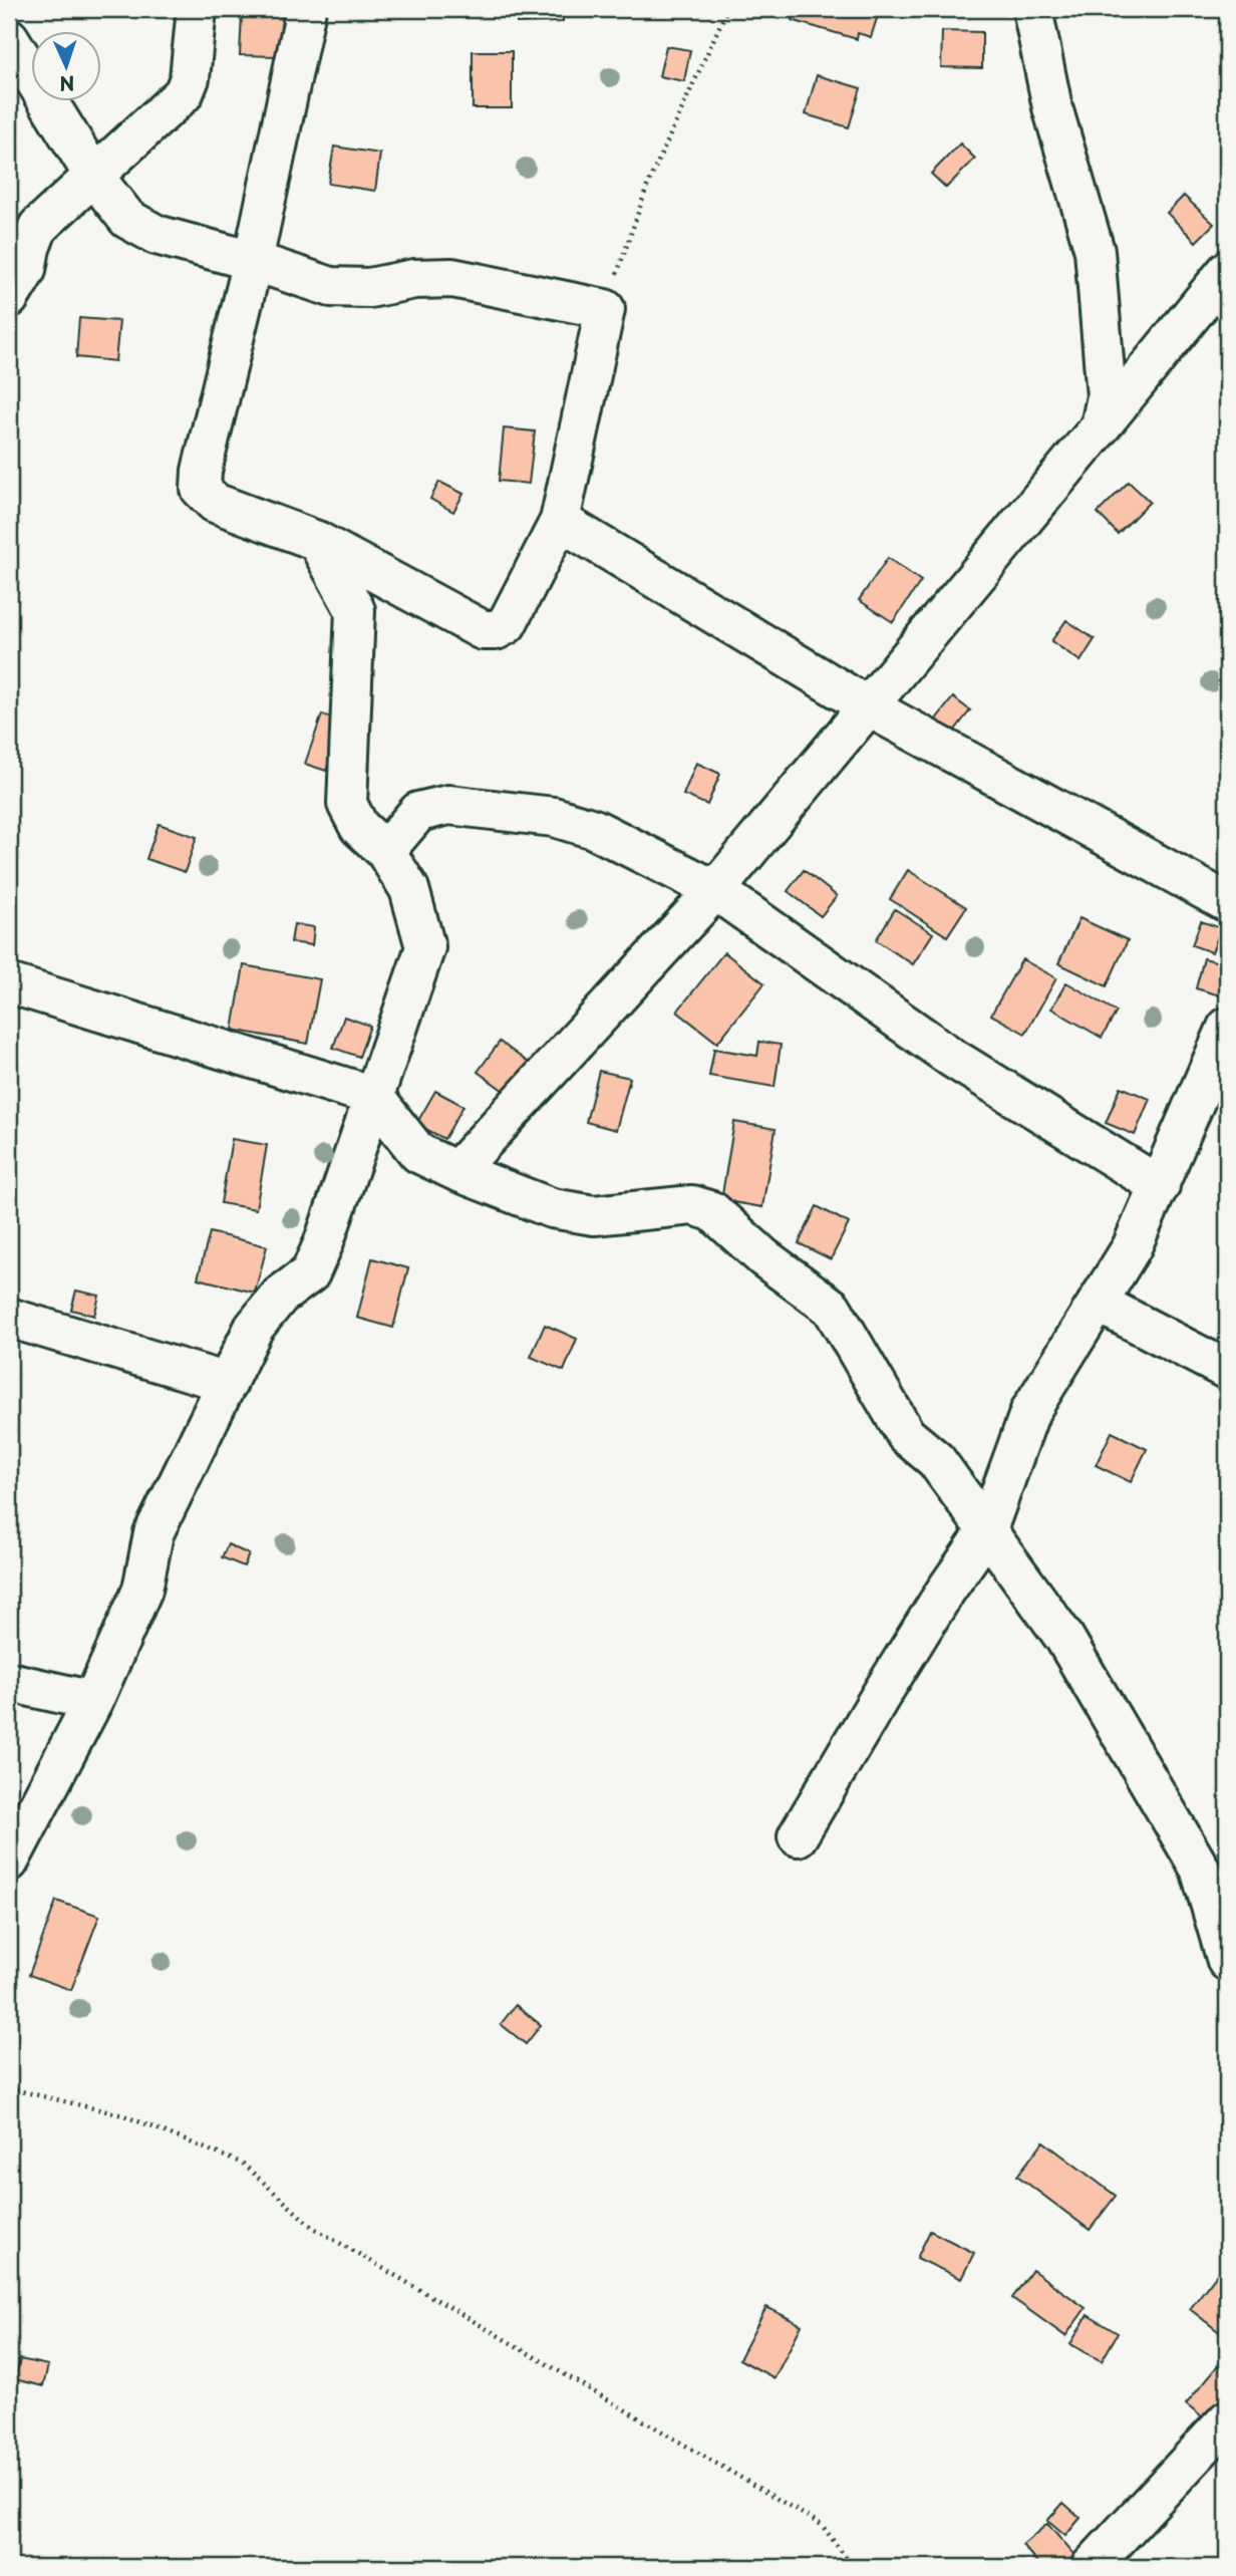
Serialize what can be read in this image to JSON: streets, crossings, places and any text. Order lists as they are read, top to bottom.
{
  "north": "bottom"
}
